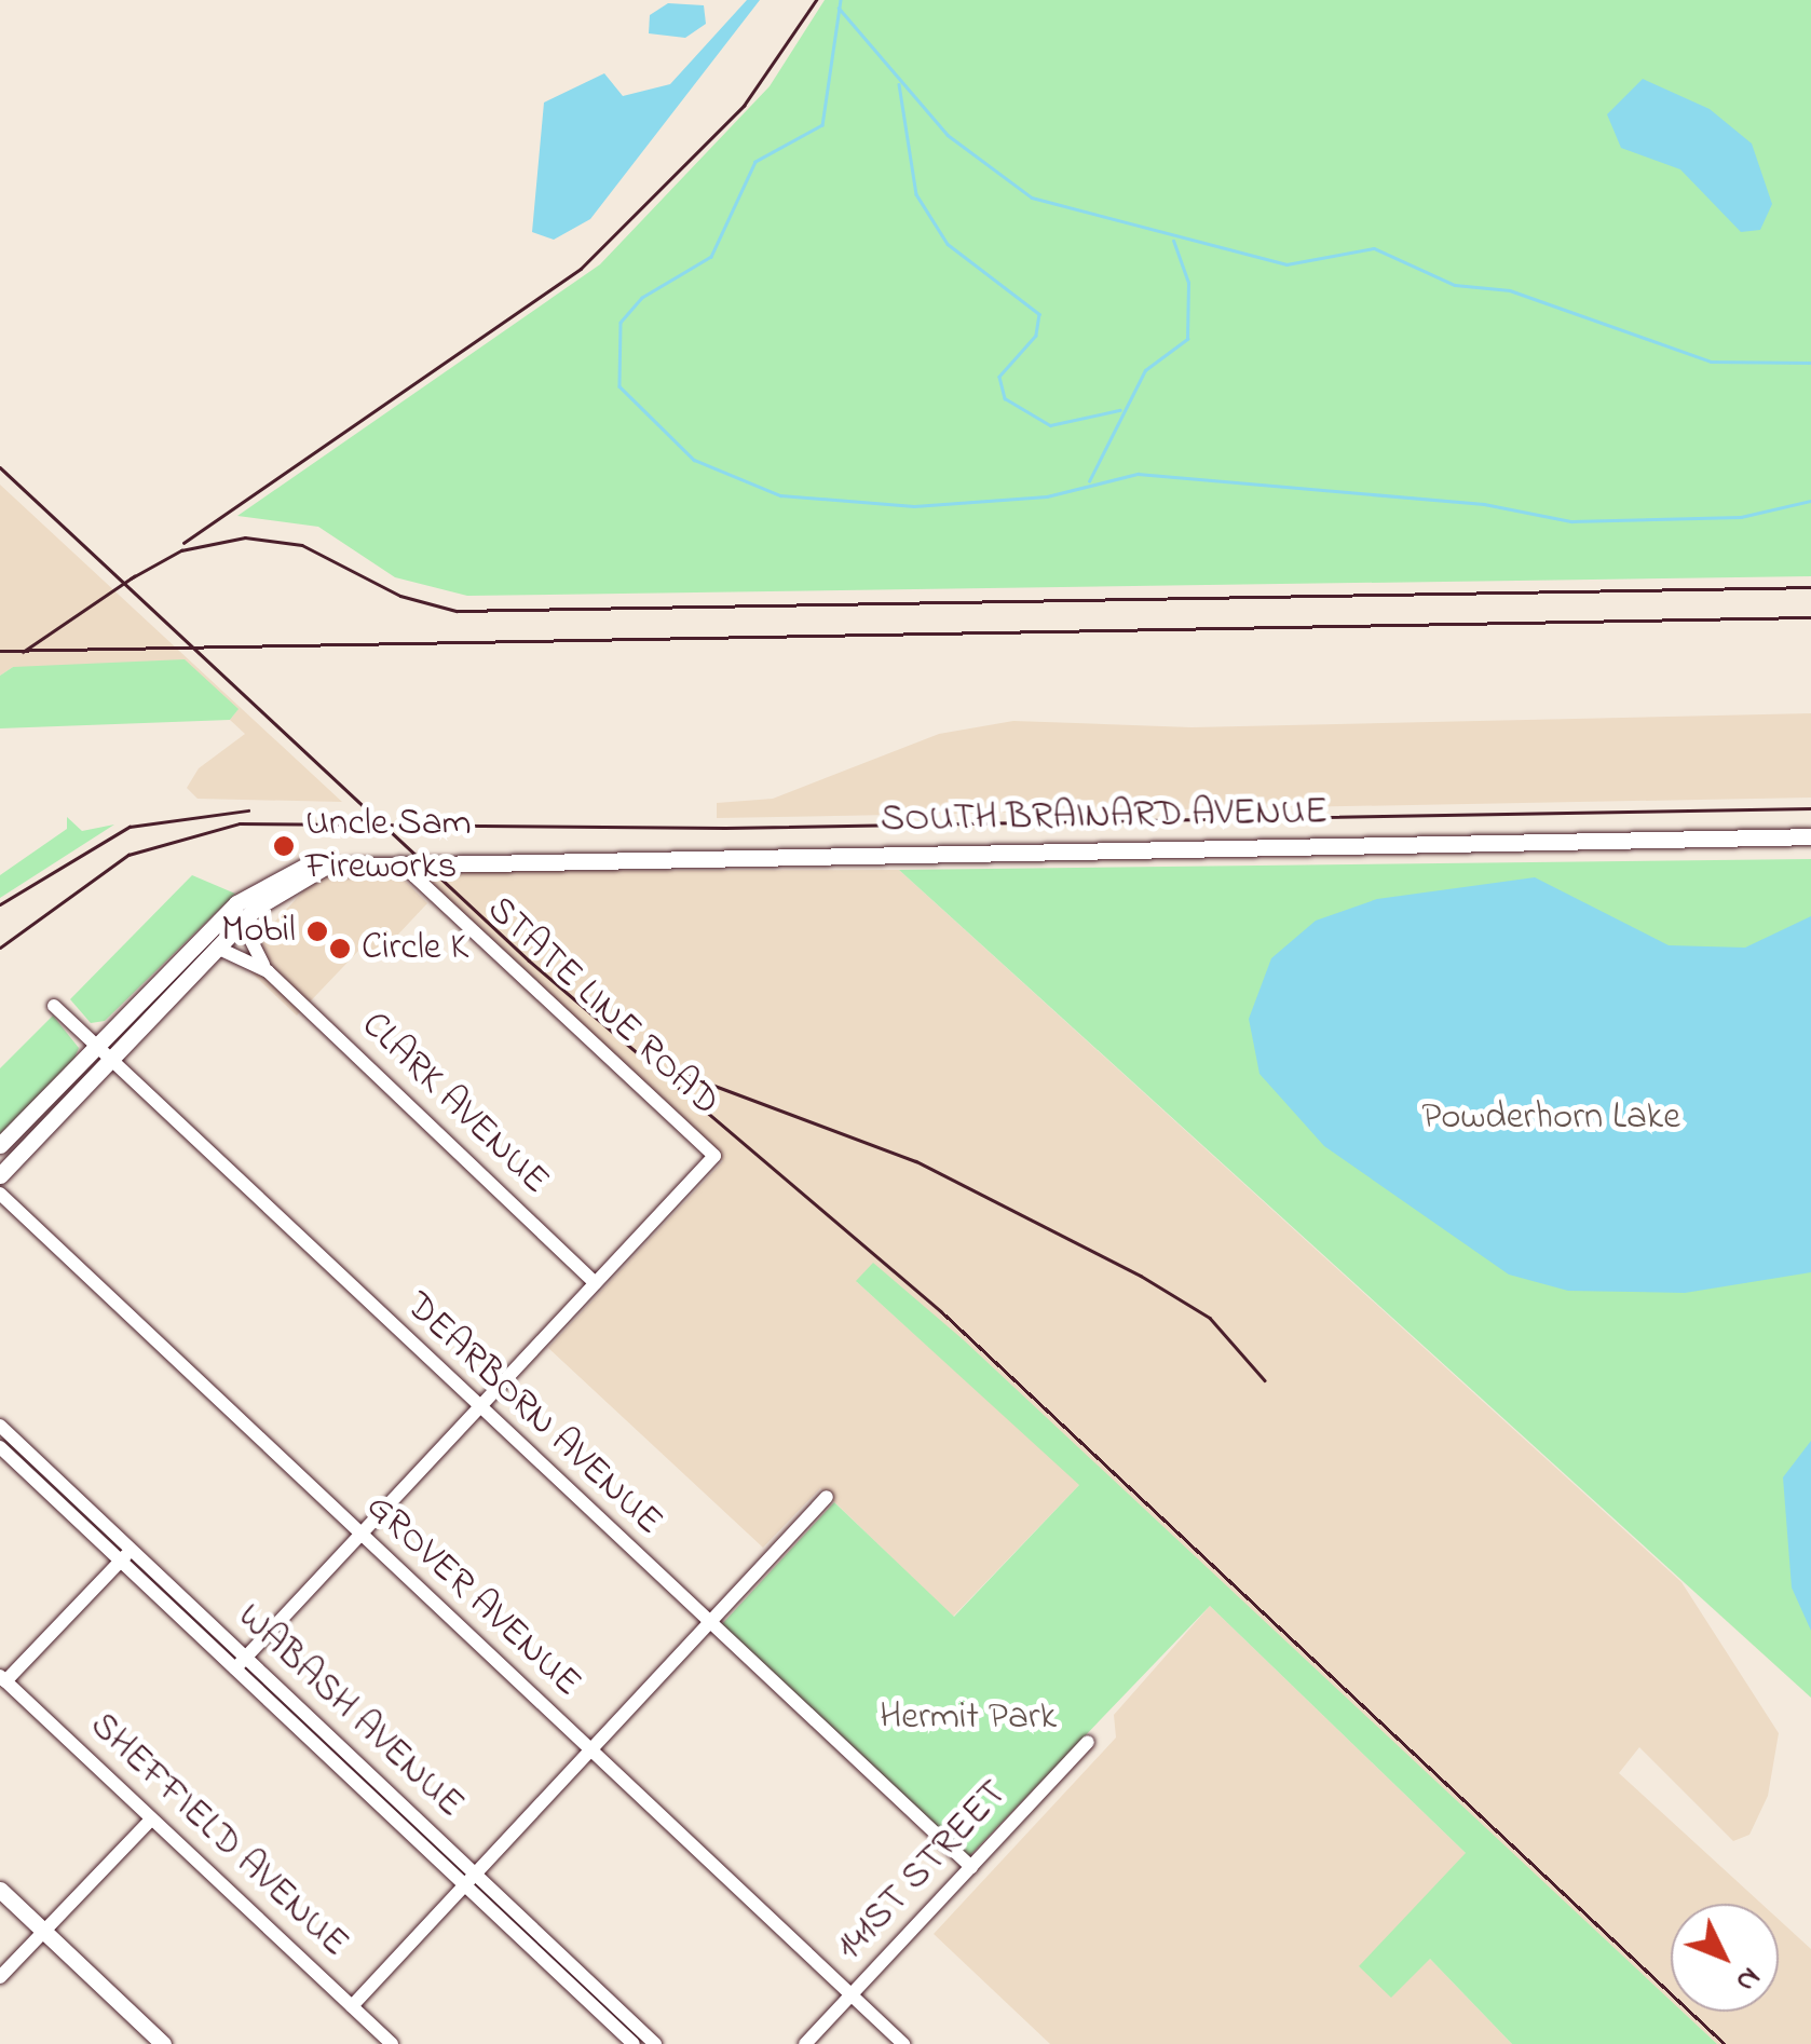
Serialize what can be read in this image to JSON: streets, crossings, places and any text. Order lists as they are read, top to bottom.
{
  "streets": {
    "main road": ["SOUTH BRAINARD AVENUE"],
    "street": [
      "STATE LINE ROAD",
      "CLARK AVENUE",
      "DEARBORN AVENUE",
      "GROVER AVENUE",
      "WABASH AVENUE",
      "SHEFFIELD AVENUE",
      "141ST STREET"
    ]
  },
  "crossings": [
    ["SOUTH BRAINARD AVENUE", "STATE LINE ROAD"],
    ["SOUTH BRAINARD AVENUE", "DEARBORN AVENUE"],
    ["STATE LINE ROAD", "CLARK AVENUE"],
    ["DEARBORN AVENUE", "141ST STREET"],
    ["GROVER AVENUE", "141ST STREET"]
  ],
  "parks": ["Powderhorn Lake", "Hermit Park"],
  "places": ["Uncle Sam Fireworks", "Mobil", "Circle K"],
  "north": "bottom right"
}
